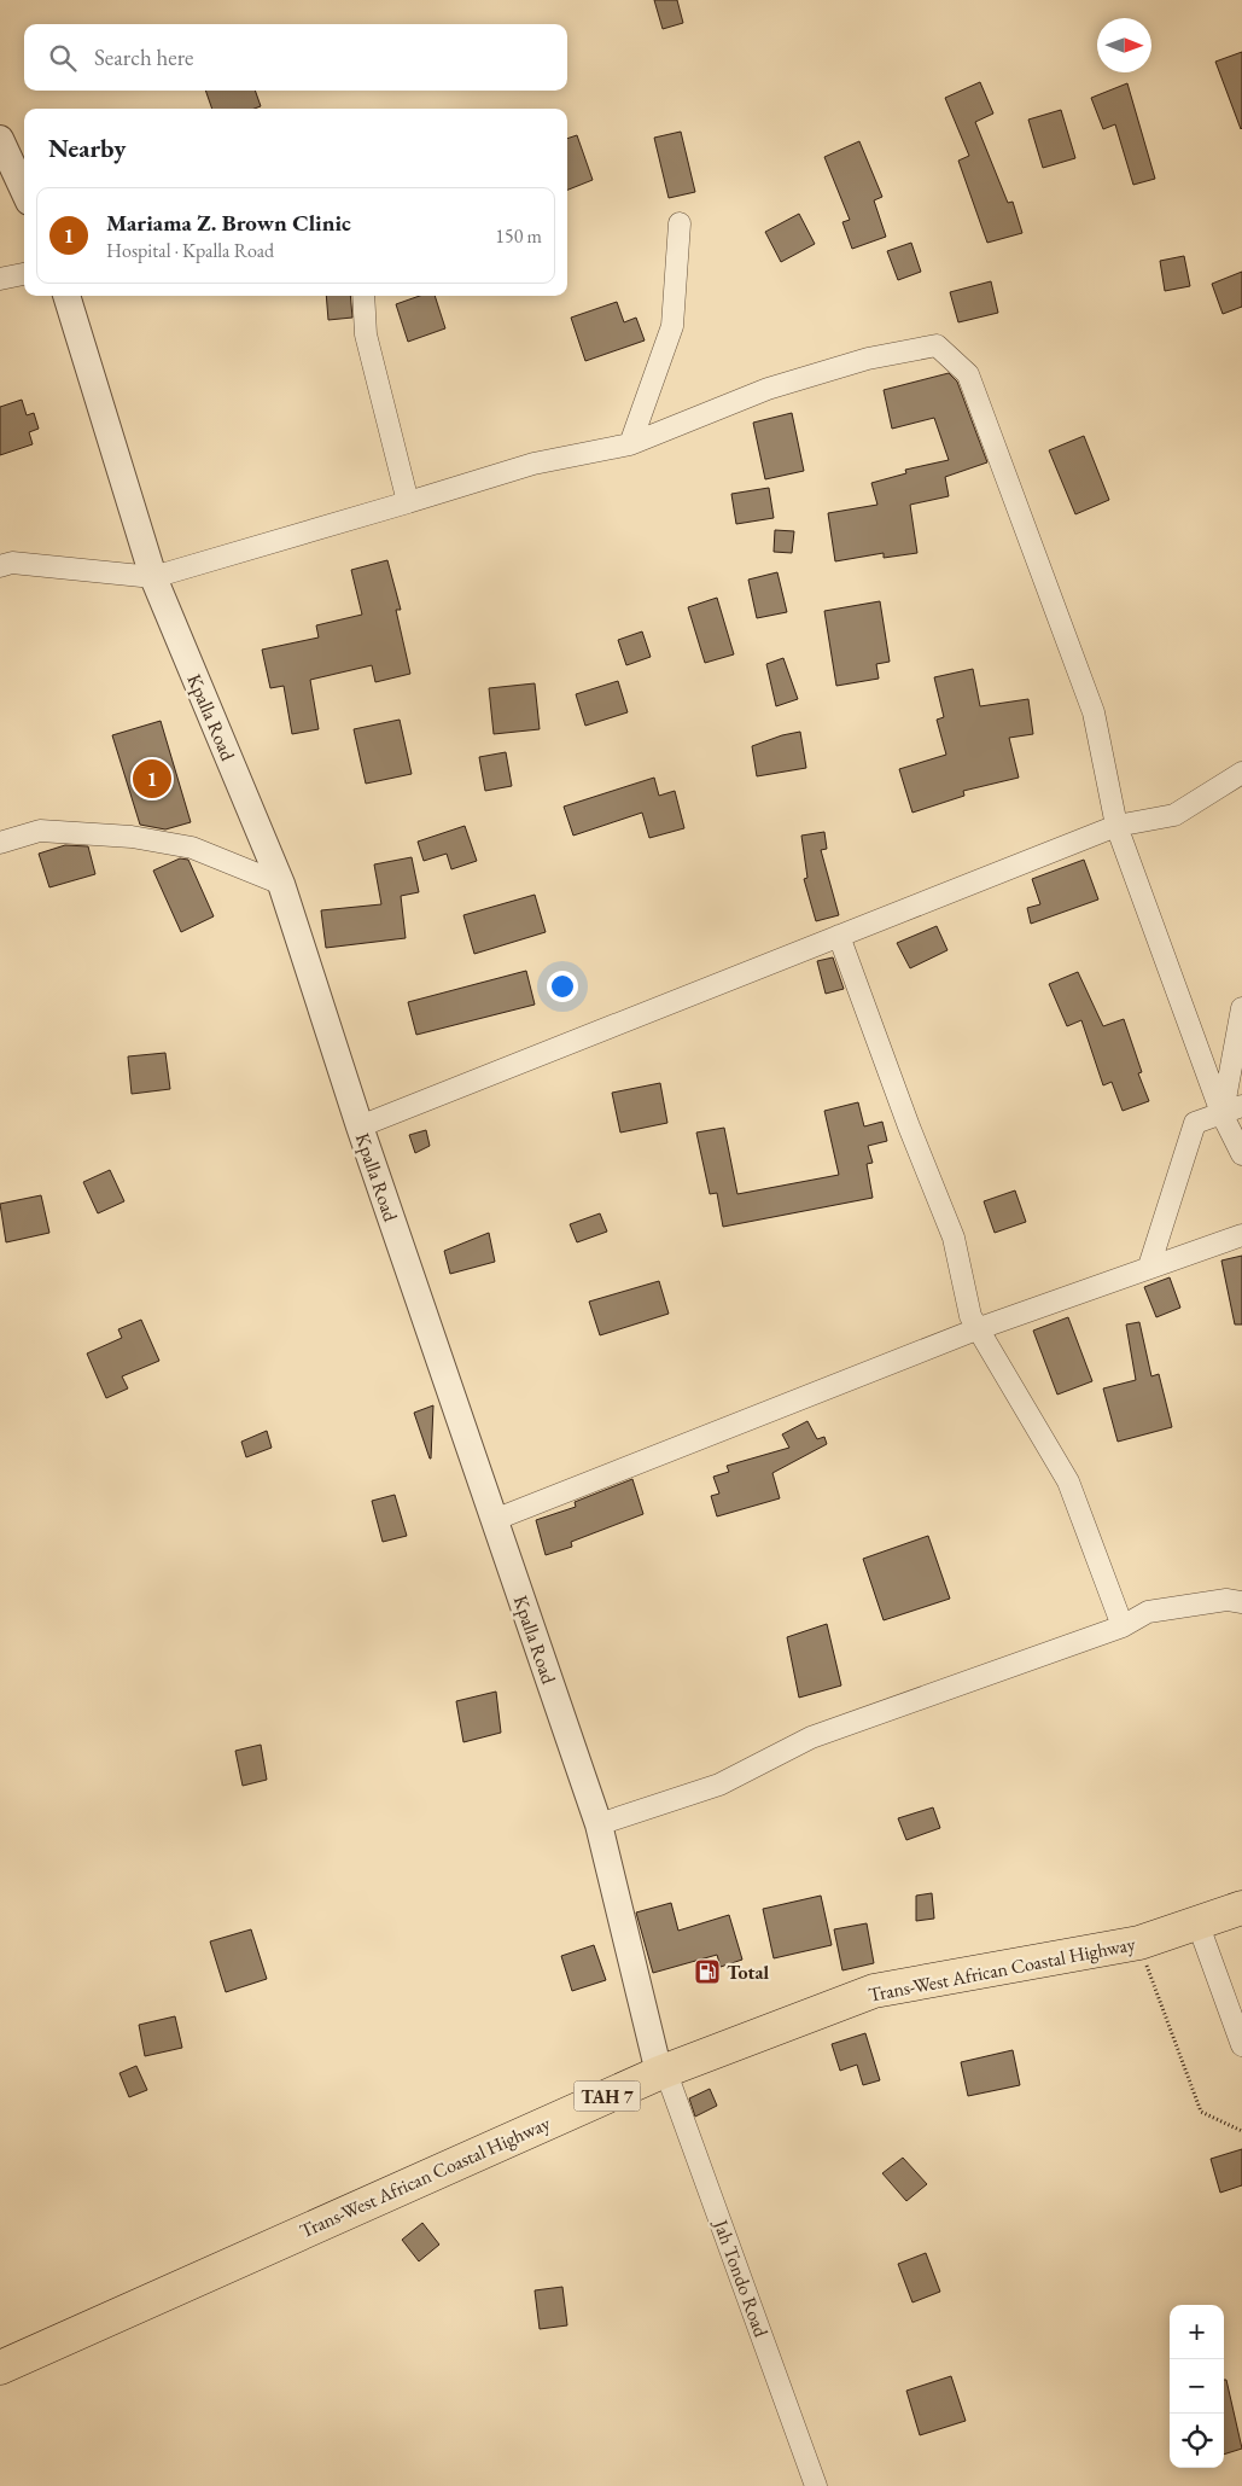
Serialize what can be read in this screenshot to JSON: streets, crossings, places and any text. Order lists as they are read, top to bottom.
{
  "streets": {
    "highway": ["Trans-West African Coastal Highway", "TAH 7"],
    "street": ["Kpalla Road", "Jah Tondo Road"]
  },
  "crossings": [
    ["Kpalla Road", "Trans-West African Coastal Highway"],
    ["Kpalla Road", "Jah Tondo Road"],
    ["Trans-West African Coastal Highway", "Jah Tondo Road"]
  ],
  "places": {
    "fuel station": ["Total"]
  },
  "north": "right",
  "page": {
    "search": "Search here",
    "heading": "Nearby",
    "list": [
      {
        "mark": "1",
        "name": "Mariama Z. Brown Clinic",
        "note": "Hospital · Kpalla Road",
        "value": "150 m"
      }
    ],
    "pins": "1",
    "map_buttons": ["+", "−"]
  }
}
